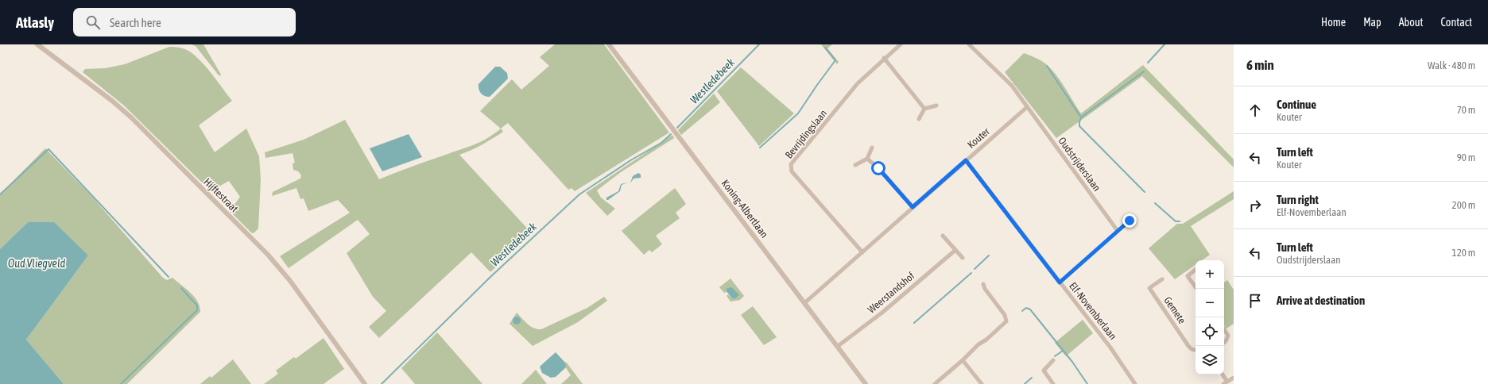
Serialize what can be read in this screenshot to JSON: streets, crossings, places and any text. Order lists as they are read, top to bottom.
{
  "streets": {
    "street": [
      "Bevrijdingslaan",
      "Kouter",
      "Oudstrijderslaan",
      "Hijftestraat",
      "Koning-Albertlaan",
      "Weerstandshof",
      "Gemete",
      "Elf-Novemberlaan"
    ]
  },
  "crossings": [
    ["Bevrijdingslaan", "Kouter"],
    ["Kouter", "Oudstrijderslaan"],
    ["Kouter", "Koning-Albertlaan"],
    ["Kouter", "Elf-Novemberlaan"],
    ["Koning-Albertlaan", "Weerstandshof"]
  ],
  "water": ["Westledebeek", "Oud Vliegveld"],
  "page": {
    "header": "Atlasly",
    "search": "Search here",
    "nav": [
      "Home",
      "Map",
      "About",
      "Contact"
    ],
    "heading": ["6 min", "Walk · 480 m"],
    "list": [
      ["Continue", "Kouter", "70 m"],
      ["Turn left", "Kouter", "90 m"],
      ["Turn right", "Elf-Novemberlaan", "200 m"],
      ["Turn left", "Oudstrijderslaan", "120 m"],
      "Arrive at destination"
    ],
    "map_buttons": ["+", "−"]
  }
}
